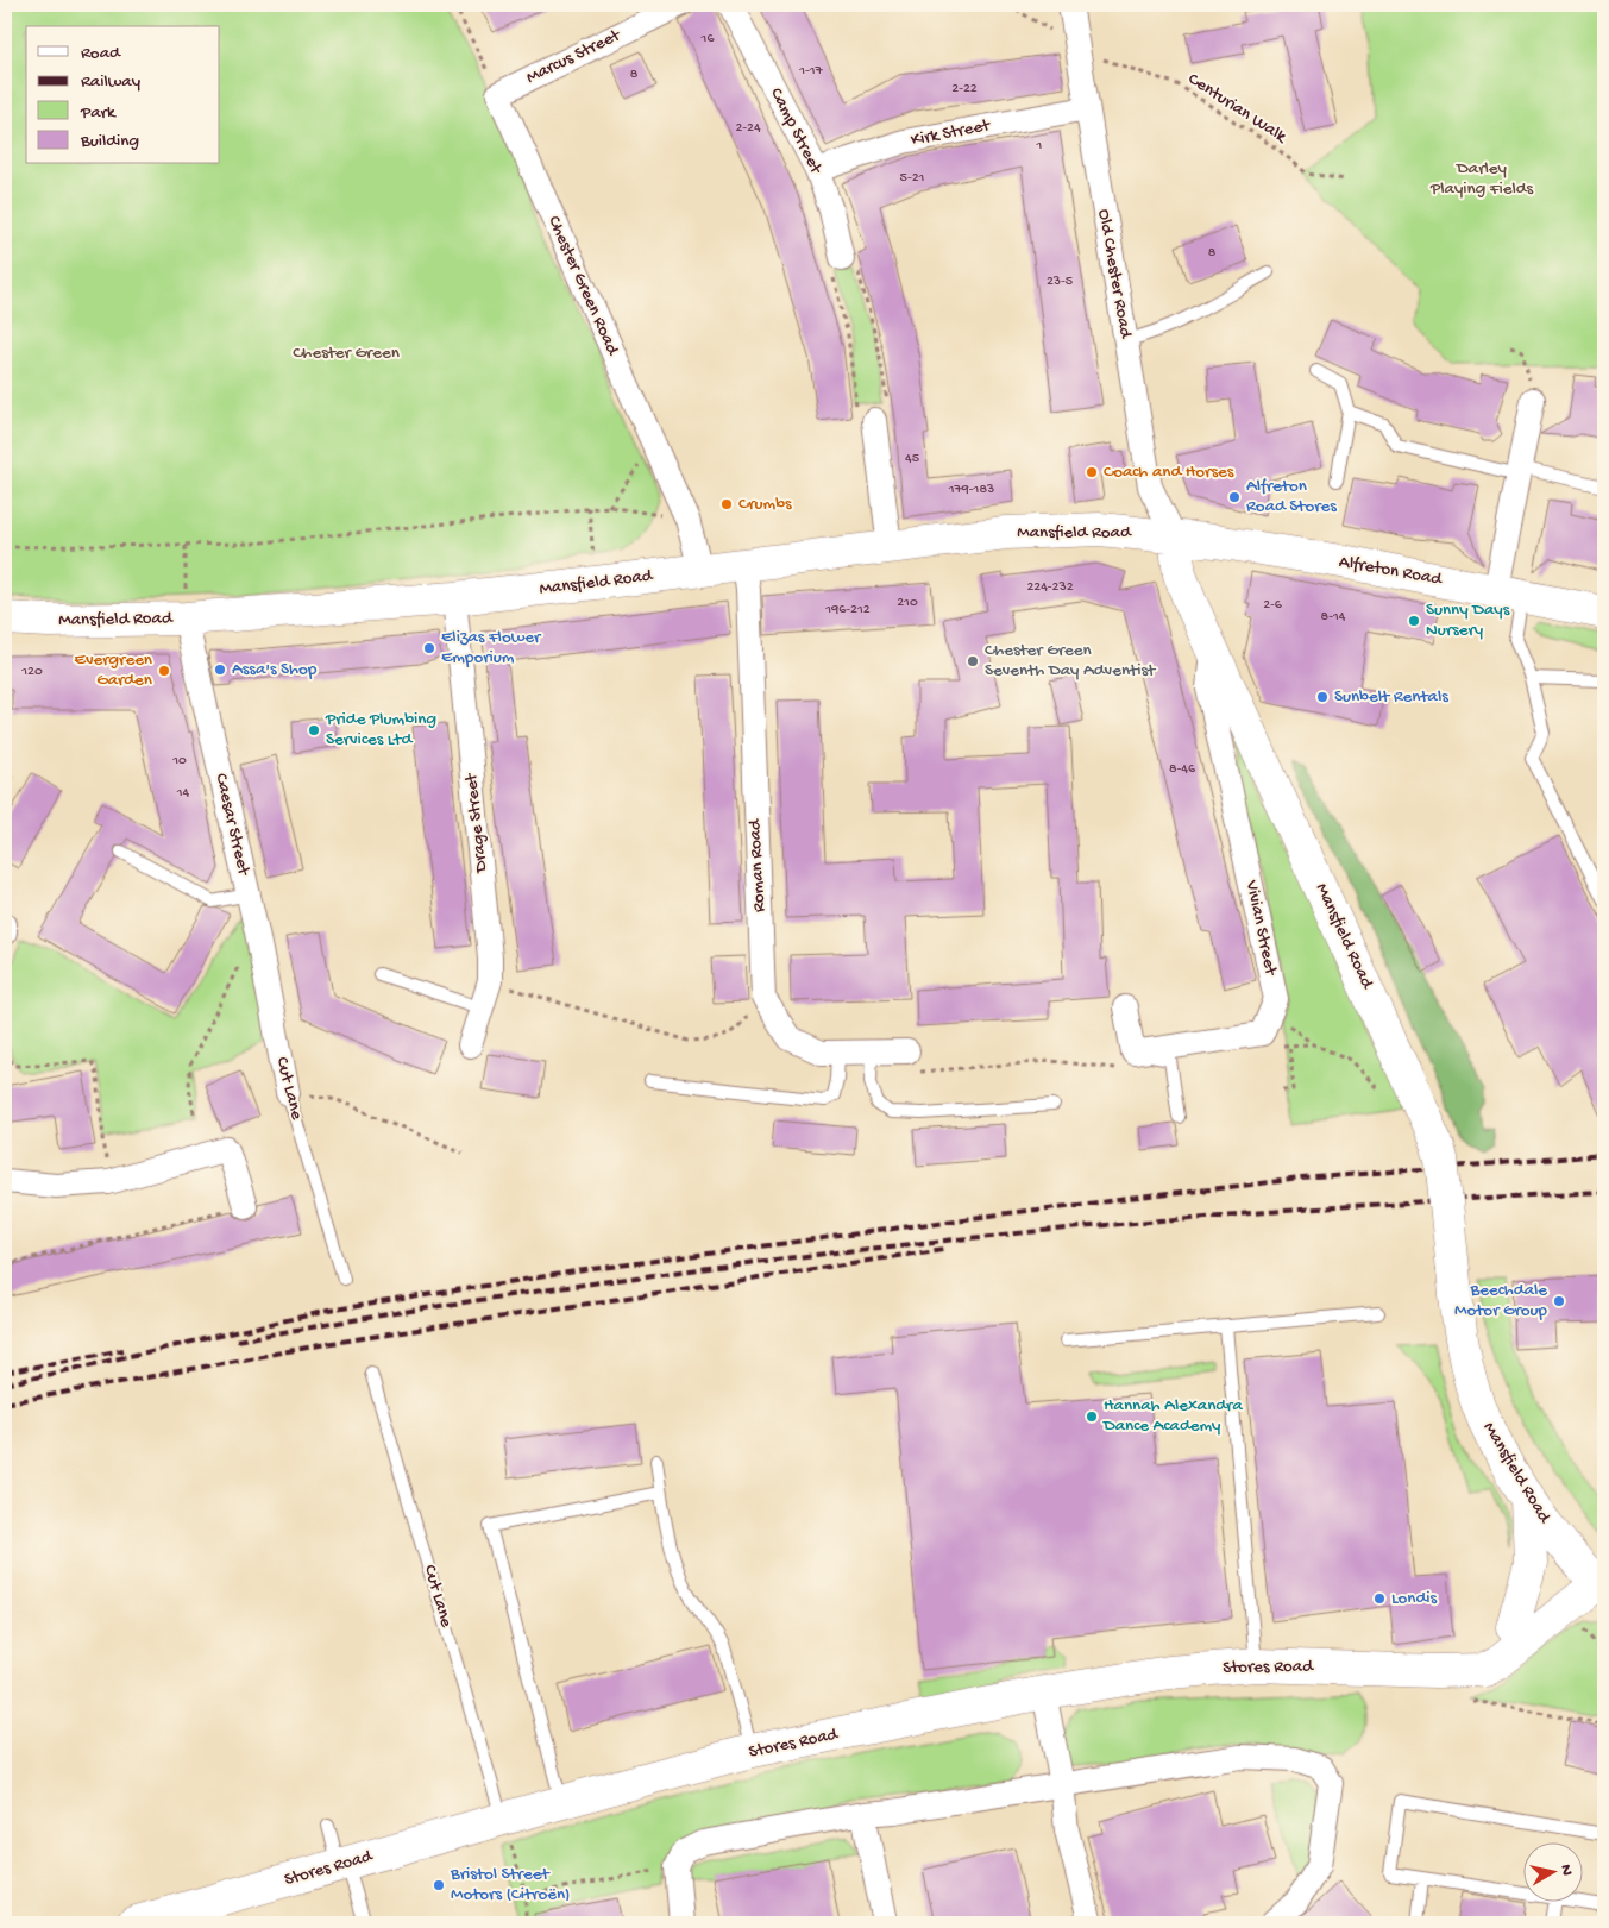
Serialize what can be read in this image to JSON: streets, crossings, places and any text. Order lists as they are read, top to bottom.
{
  "streets": {
    "street": [
      "Marcus Street",
      "Camp Street",
      "Kirk Street",
      "Old Chester Road",
      "Chester Green Road",
      "Mansfield Road",
      "Alfreton Road",
      "Drage Street",
      "Caesar Street",
      "Roman Road",
      "Vivian Street",
      "Cut Lane",
      "Stores Road"
    ],
    "path": ["Centurian Walk"]
  },
  "crossings": [
    ["Marcus Street", "Chester Green Road"],
    ["Centurian Walk", "Old Chester Road"],
    ["Camp Street", "Kirk Street"],
    ["Kirk Street", "Old Chester Road"],
    ["Old Chester Road", "Mansfield Road"],
    ["Old Chester Road", "Alfreton Road"],
    ["Chester Green Road", "Mansfield Road"],
    ["Mansfield Road", "Alfreton Road"],
    ["Mansfield Road", "Drage Street"],
    ["Mansfield Road", "Caesar Street"],
    ["Mansfield Road", "Roman Road"],
    ["Mansfield Road", "Vivian Street"],
    ["Mansfield Road", "Stores Road"],
    ["Caesar Street", "Cut Lane"],
    ["Cut Lane", "Stores Road"]
  ],
  "parks": ["Darley Playing Fields", "Chester Green"],
  "places": [
    "Coach and Horses",
    "Alfreton Road Stores",
    "Crumbs",
    "Sunny Days Nursery",
    "Elizas Flower Emporium",
    "Chester Green Seventh Day Adventist",
    "Assa's Shop",
    "Evergreen Garden",
    "Sunbelt Rentals",
    "Pride Plumbing Services Ltd",
    "Beechdale Motor Group",
    "Hannah Alexandra Dance Academy",
    "Londis",
    "Bristol Street Motors (Citroën)"
  ],
  "house_numbers": [
    "16",
    "1-17",
    "8",
    "2-22",
    "2-24",
    "1",
    "5-21",
    "8",
    "23-5",
    "45",
    "179-183",
    "224-232",
    "210",
    "2-6",
    "196-212",
    "8-14",
    "120",
    "10",
    "8-46",
    "14"
  ],
  "legend": [
    "Road",
    "Railway",
    "Park",
    "Building"
  ],
  "north": "right"
}
